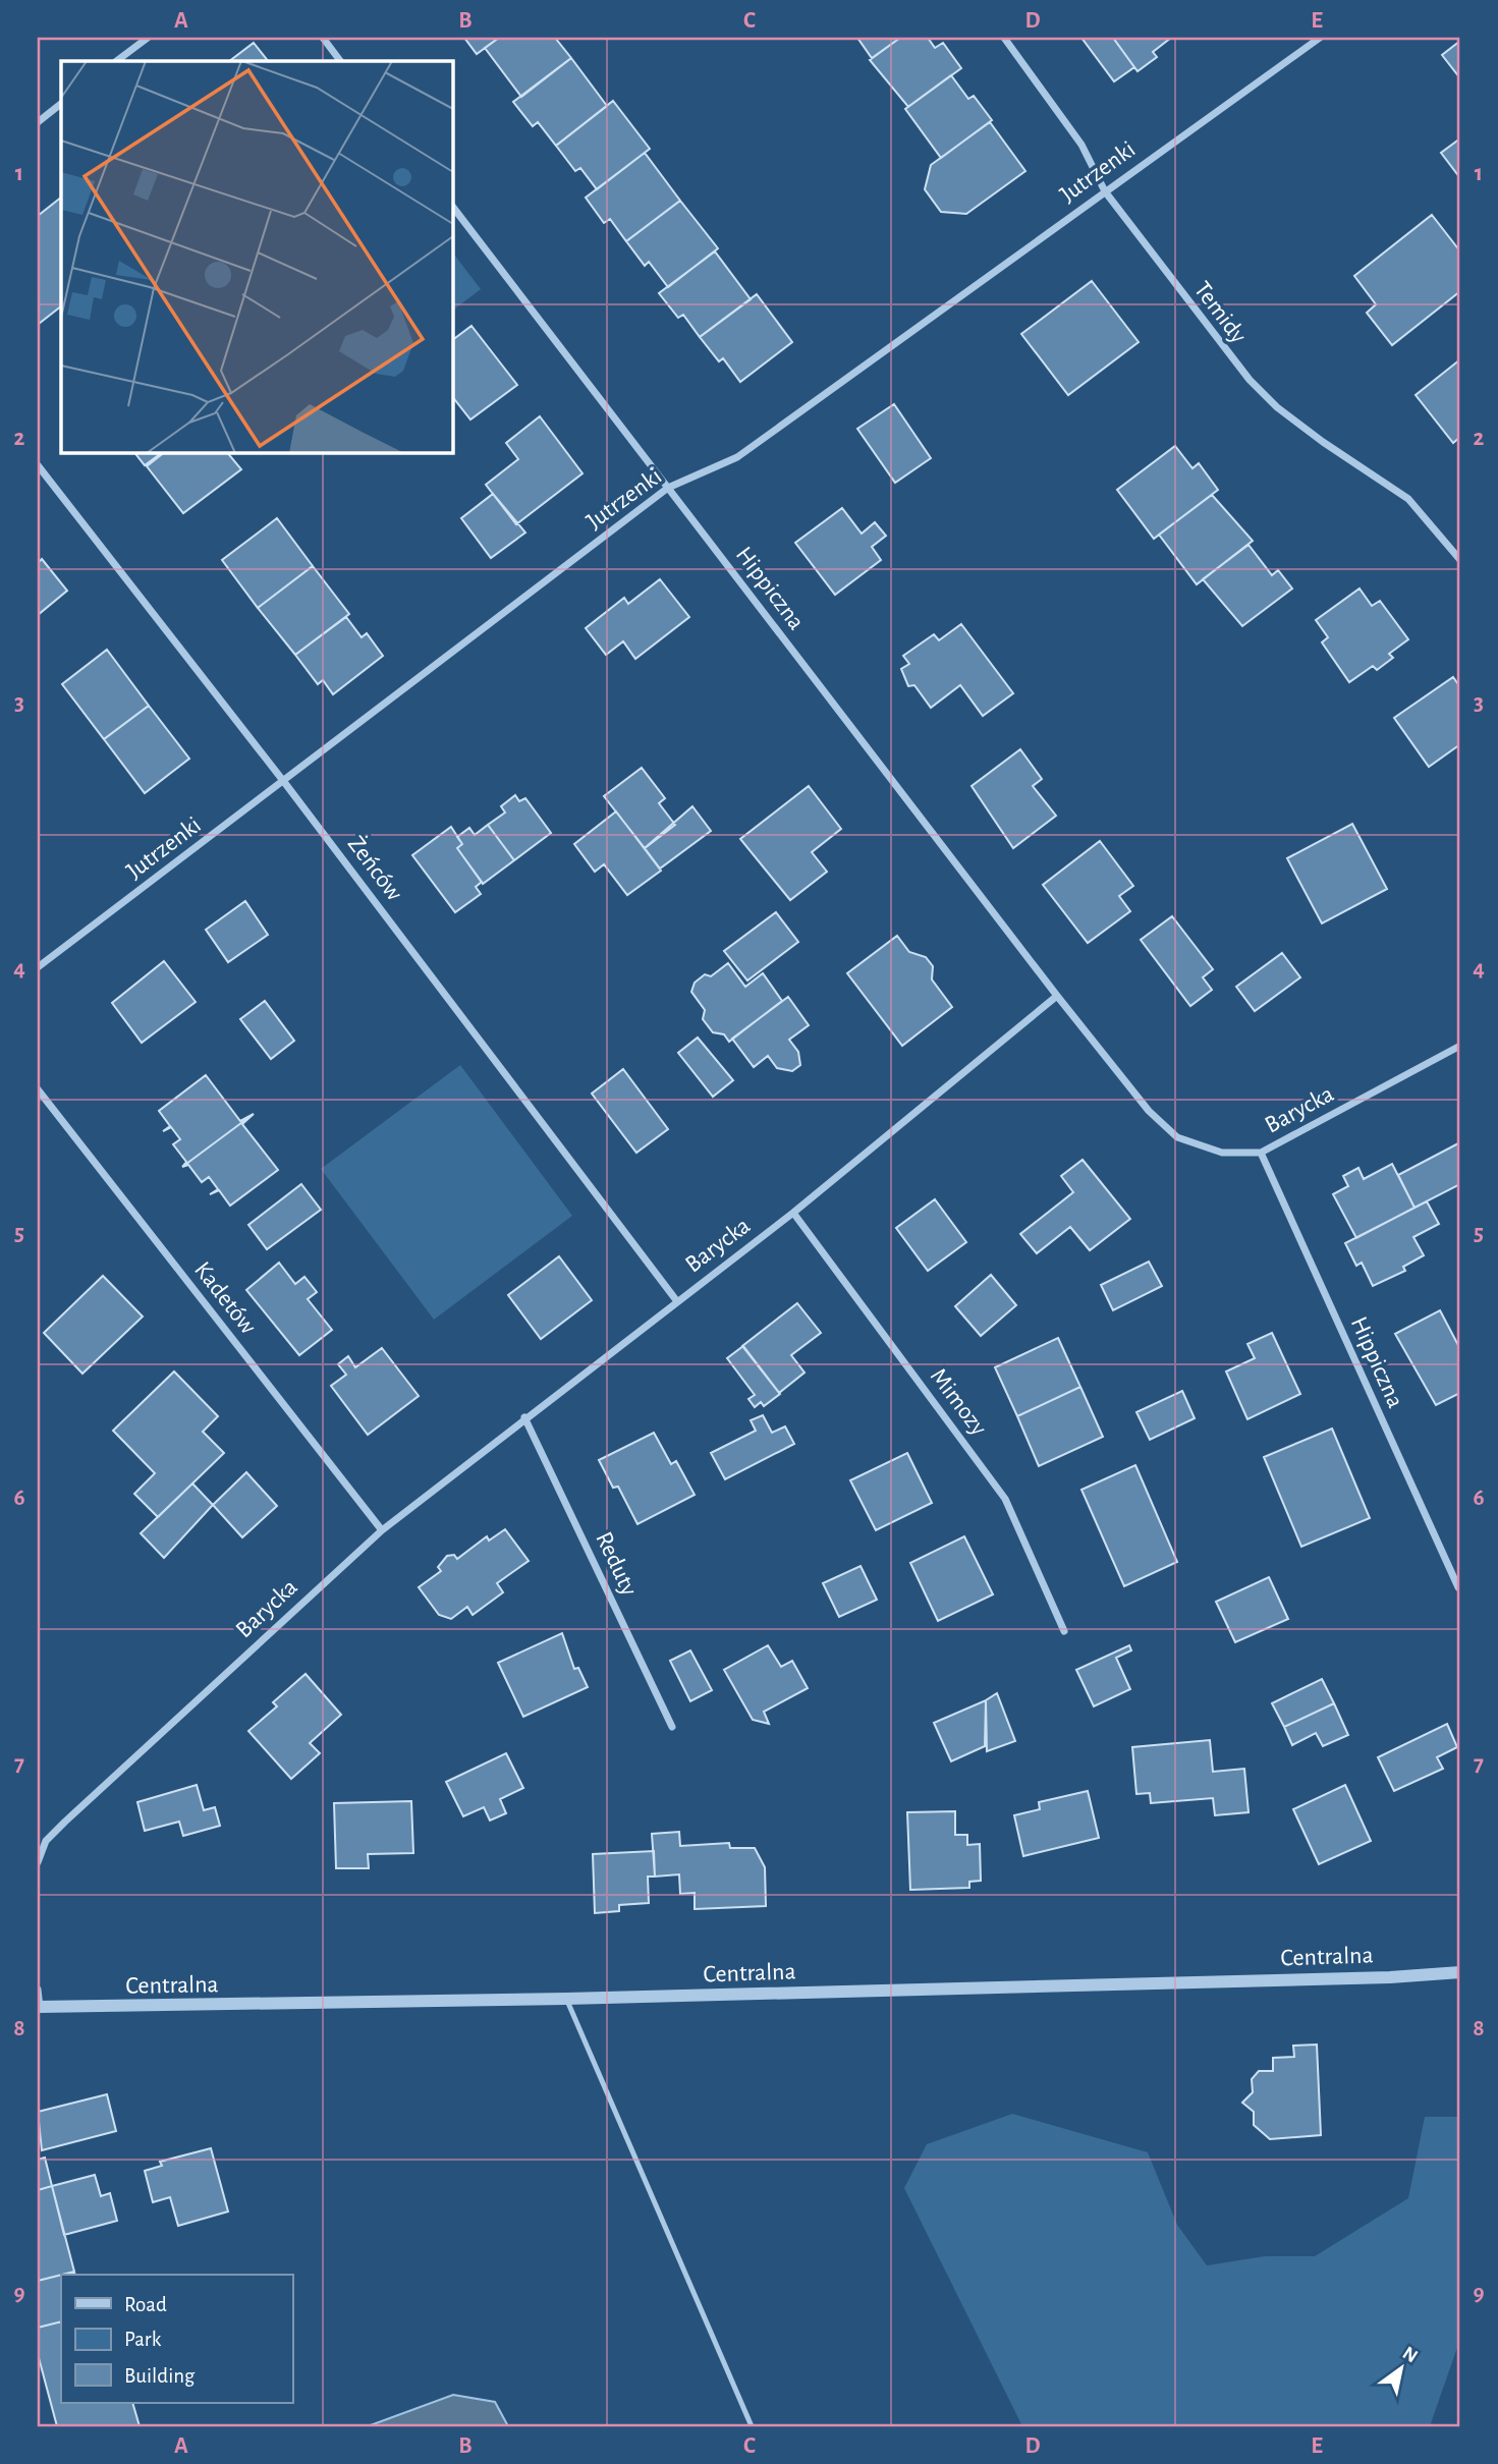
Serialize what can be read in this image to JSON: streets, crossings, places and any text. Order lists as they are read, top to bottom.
{
  "streets": {
    "street": [
      "Jutrzenki",
      "Temidy",
      "Hippiczna",
      "Żeńców",
      "Barycka",
      "Kadetów",
      "Mimozy",
      "Reduty",
      "Centralna"
    ]
  },
  "crossings": [
    ["Jutrzenki", "Temidy"],
    ["Jutrzenki", "Hippiczna"],
    ["Jutrzenki", "Żeńców"],
    ["Hippiczna", "Barycka"],
    ["Żeńców", "Barycka"],
    ["Barycka", "Kadetów"],
    ["Barycka", "Mimozy"],
    ["Barycka", "Reduty"]
  ],
  "legend": ["Road", "Park", "Building"],
  "north": "top right",
  "grid": {
    "columns": [
      "A",
      "B",
      "C",
      "D",
      "E"
    ],
    "rows": [
      "1",
      "2",
      "3",
      "4",
      "5",
      "6",
      "7",
      "8",
      "9"
    ]
  }
}
